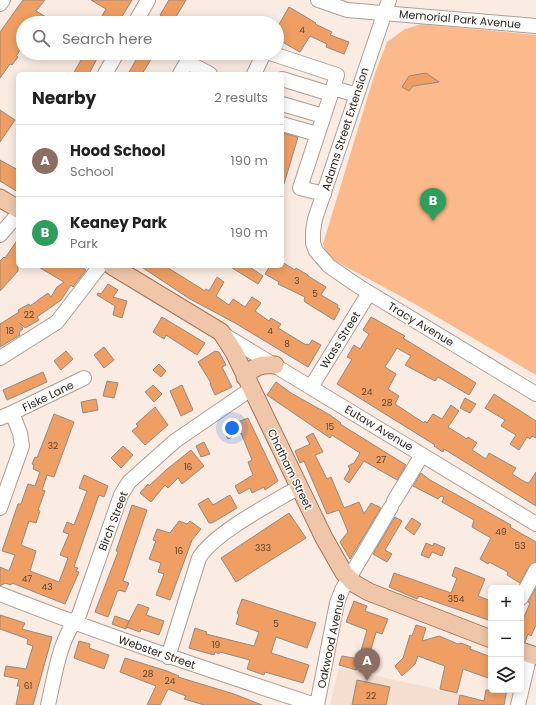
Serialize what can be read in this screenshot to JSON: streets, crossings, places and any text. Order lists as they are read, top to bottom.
{
  "streets": {
    "main road": ["Chatham Street"],
    "street": [
      "Memorial Park Avenue",
      "Adams Street Extension",
      "Tracy Avenue",
      "Wass Street",
      "Fiske Lane",
      "Eutaw Avenue",
      "Birch Street",
      "Oakwood Avenue",
      "Webster Street"
    ]
  },
  "crossings": [
    ["Memorial Park Avenue", "Adams Street Extension"],
    ["Adams Street Extension", "Tracy Avenue"],
    ["Tracy Avenue", "Wass Street"],
    ["Wass Street", "Eutaw Avenue"],
    ["Eutaw Avenue", "Chatham Street"],
    ["Eutaw Avenue", "Oakwood Avenue"],
    ["Chatham Street", "Birch Street"],
    ["Chatham Street", "Oakwood Avenue"],
    ["Birch Street", "Webster Street"],
    ["Oakwood Avenue", "Webster Street"]
  ],
  "house_numbers": [
    "4",
    "3",
    "5",
    "22",
    "18",
    "4",
    "8",
    "24",
    "28",
    "15",
    "32",
    "27",
    "16",
    "49",
    "53",
    "333",
    "16",
    "47",
    "43",
    "354",
    "5",
    "19",
    "28",
    "24",
    "61",
    "22"
  ],
  "page": {
    "search": "Search here",
    "heading": ["Nearby", "2 results"],
    "list": [
      {
        "mark": "A",
        "name": "Hood School",
        "note": "School",
        "value": "190 m"
      },
      {
        "mark": "B",
        "name": "Keaney Park",
        "note": "Park",
        "value": "190 m"
      }
    ],
    "pins": ["B", "A"],
    "map_buttons": ["+", "−"]
  }
}
